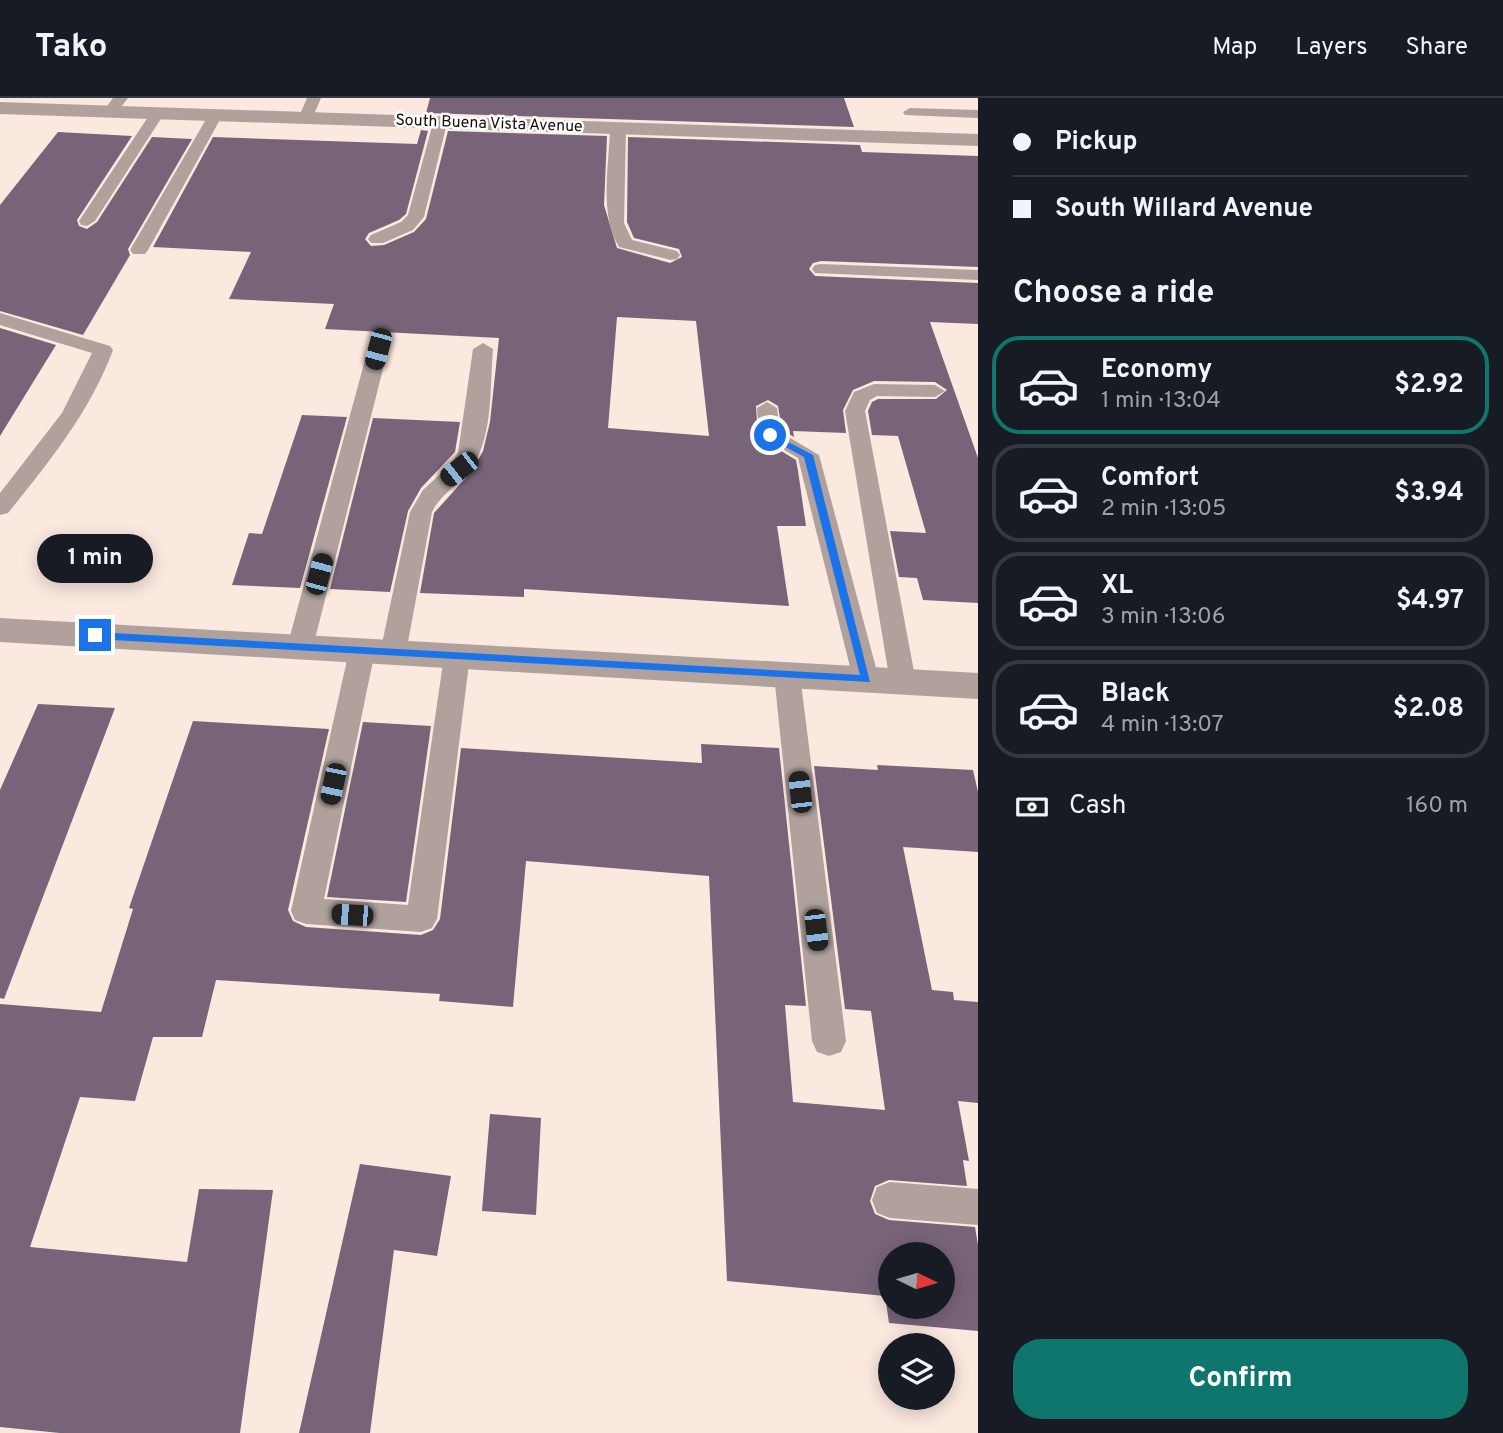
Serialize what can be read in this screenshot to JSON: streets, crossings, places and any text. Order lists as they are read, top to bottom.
{
  "streets": {
    "street": ["South Buena Vista Avenue"]
  },
  "north": "right",
  "page": {
    "header": "Tako",
    "nav": ["Map", "Layers", "Share"],
    "banner": ["Pickup", "South Willard Avenue"],
    "heading": "Choose a ride",
    "list": [
      {
        "name": "Economy",
        "note": "1 min · 13:04",
        "value": "$2.92"
      },
      {
        "name": "Comfort",
        "note": "2 min · 13:05",
        "value": "$3.94"
      },
      {
        "name": "XL",
        "note": "3 min · 13:06",
        "value": "$4.97"
      },
      {
        "name": "Black",
        "note": "4 min · 13:07",
        "value": "$2.08"
      }
    ],
    "bubble": "1 min",
    "pay": ["Cash", "160 m"],
    "buttons": "Confirm"
  }
}
